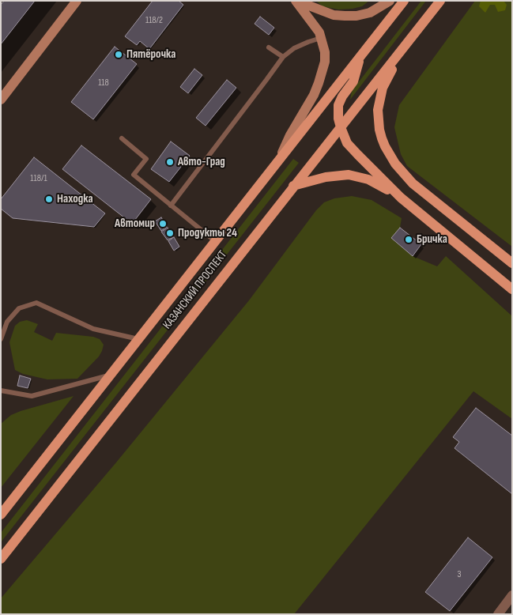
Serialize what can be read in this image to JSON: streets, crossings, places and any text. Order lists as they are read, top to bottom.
{
  "streets": {
    "main road": ["КАЗАНСКИЙ ПРОСПЕКТ"]
  },
  "places": [
    "Пятёрочка",
    "Авто-Град",
    "Находка",
    "Автомир",
    "Продукты 24",
    "Бричка"
  ],
  "house_numbers": [
    "118/2",
    "118",
    "118/1",
    "3"
  ]
}
